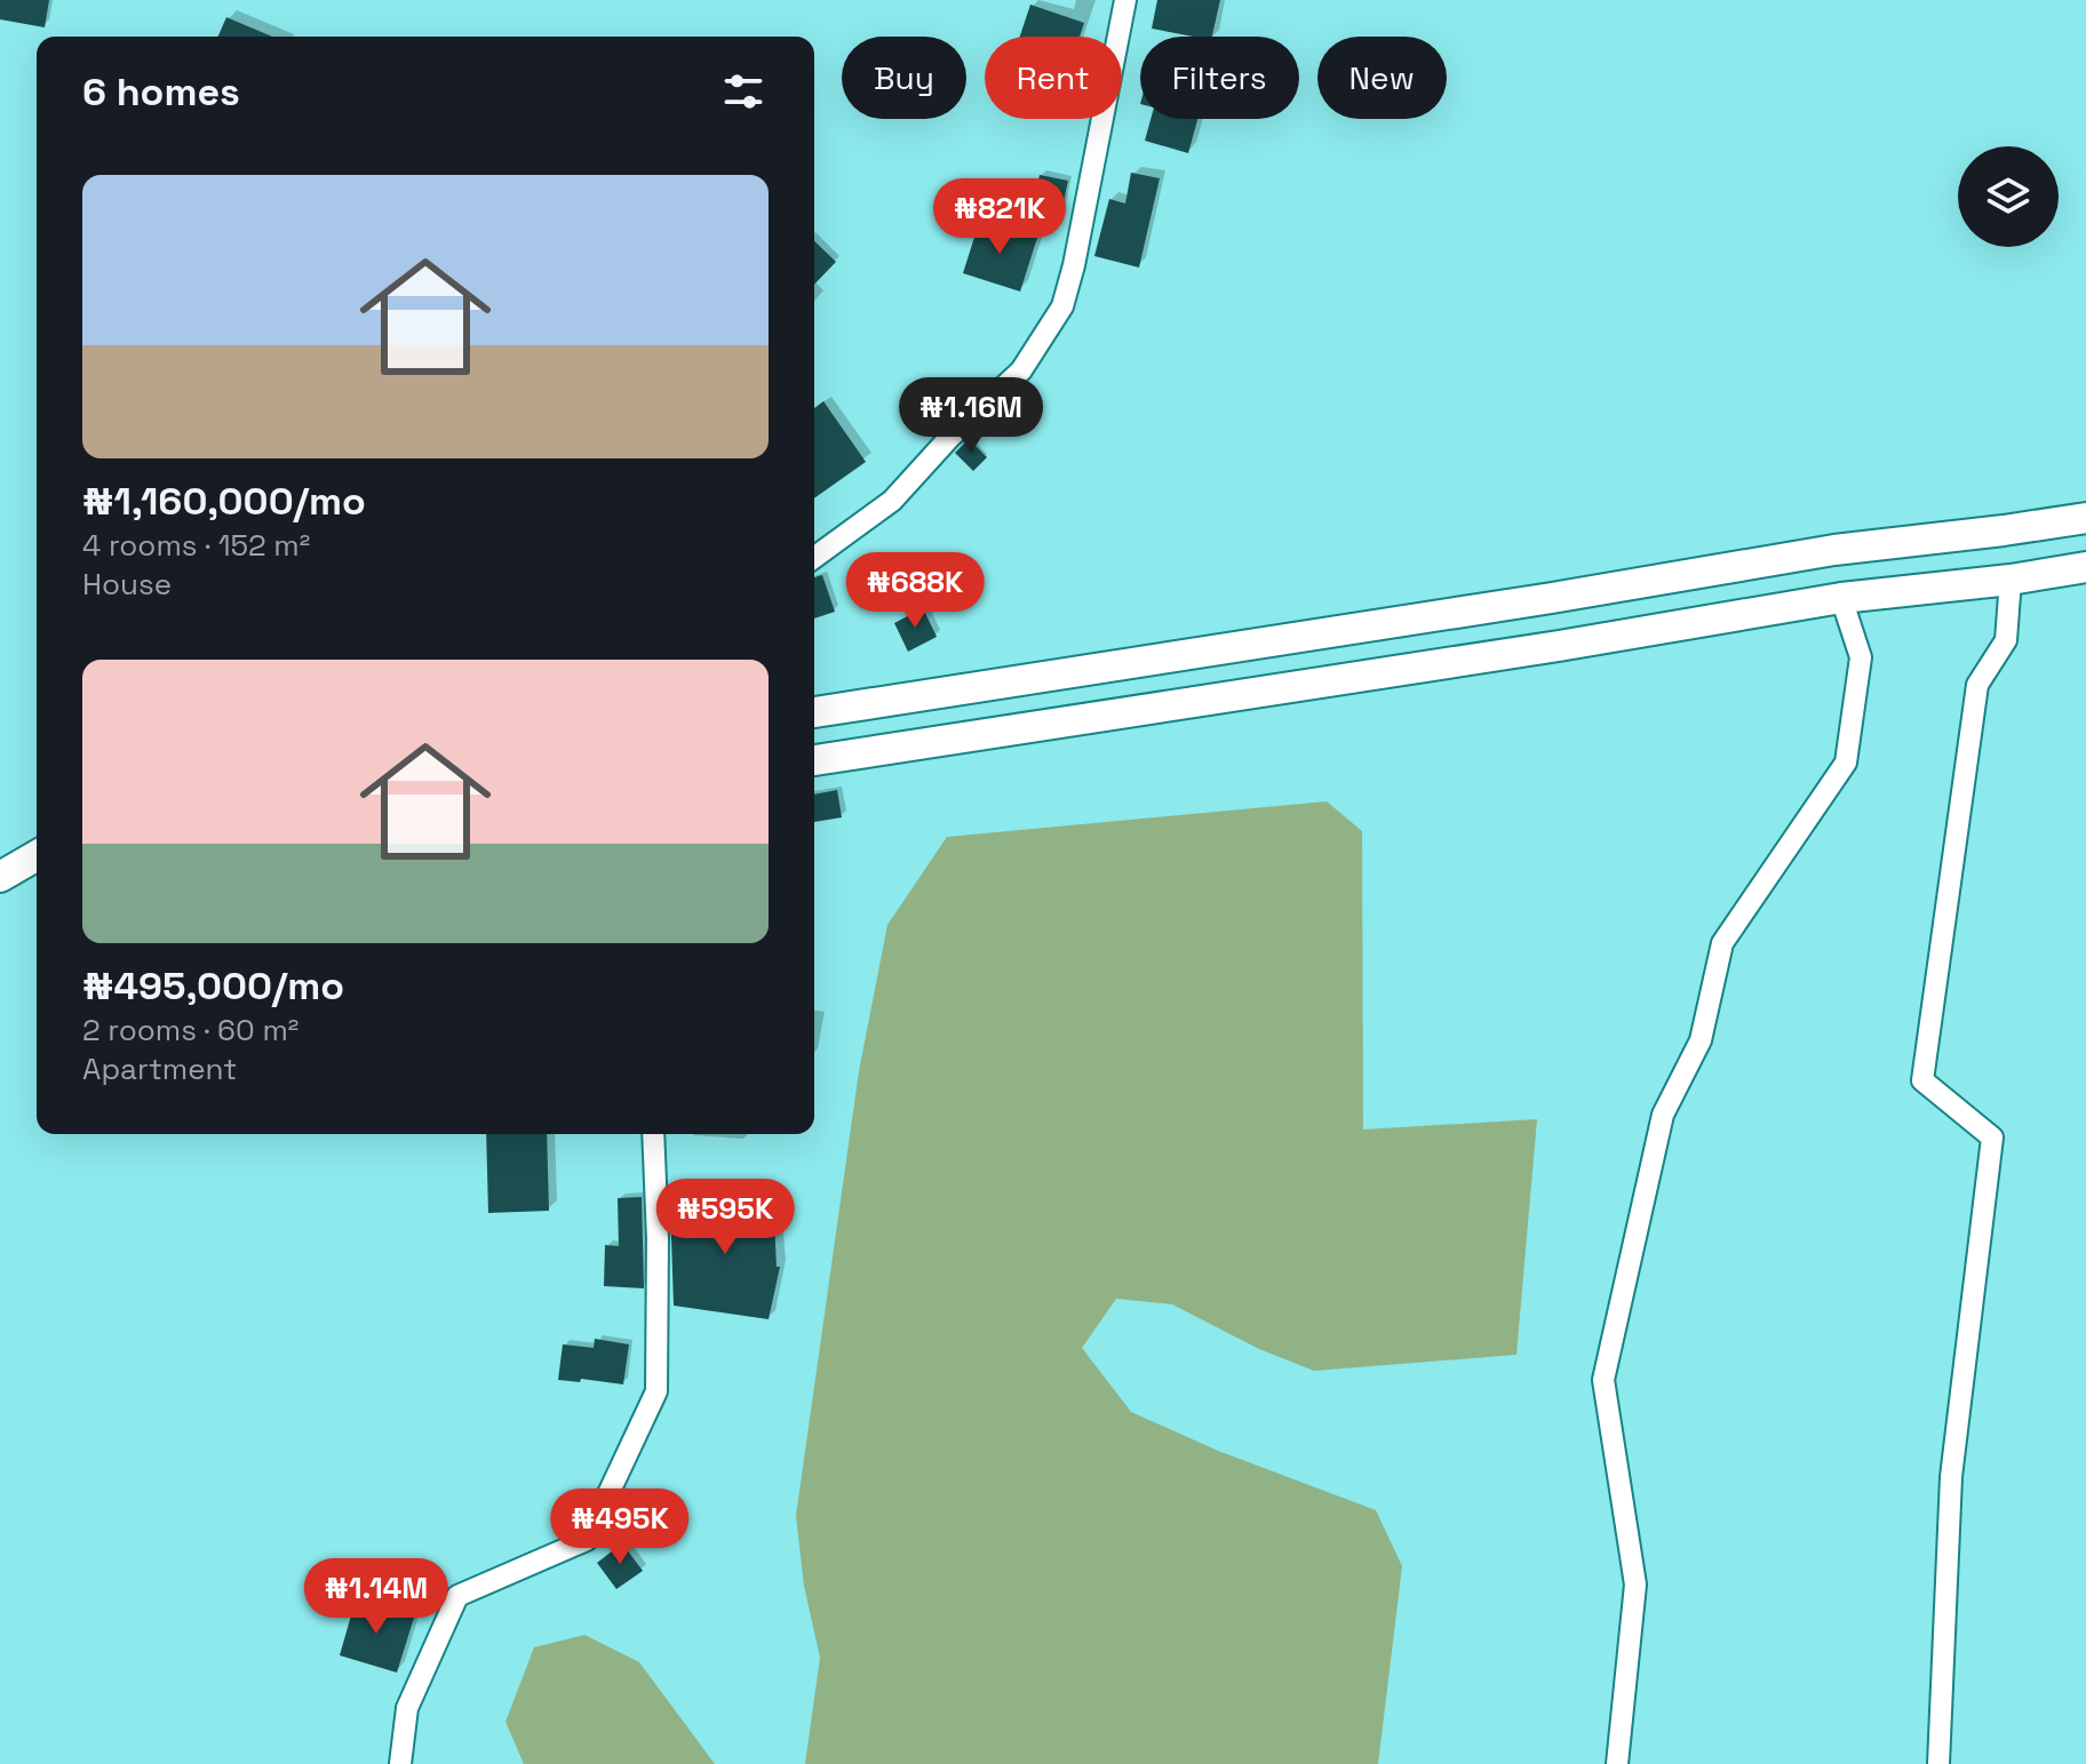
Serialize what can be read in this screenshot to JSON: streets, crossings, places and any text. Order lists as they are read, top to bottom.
{
  "page": {
    "chip": [
      "Buy",
      "Rent",
      "Filters",
      "New"
    ],
    "heading": "6 homes",
    "list": [
      {
        "name": "₦1,160,000/mo",
        "note": "4 rooms · 152 m² · House"
      },
      {
        "name": "₦495,000/mo",
        "note": "2 rooms · 60 m² · Apartment"
      }
    ],
    "price": [
      "₦821K",
      "₦1.16M",
      "₦688K",
      "₦595K",
      "₦495K",
      "₦1.14M"
    ]
  }
}
